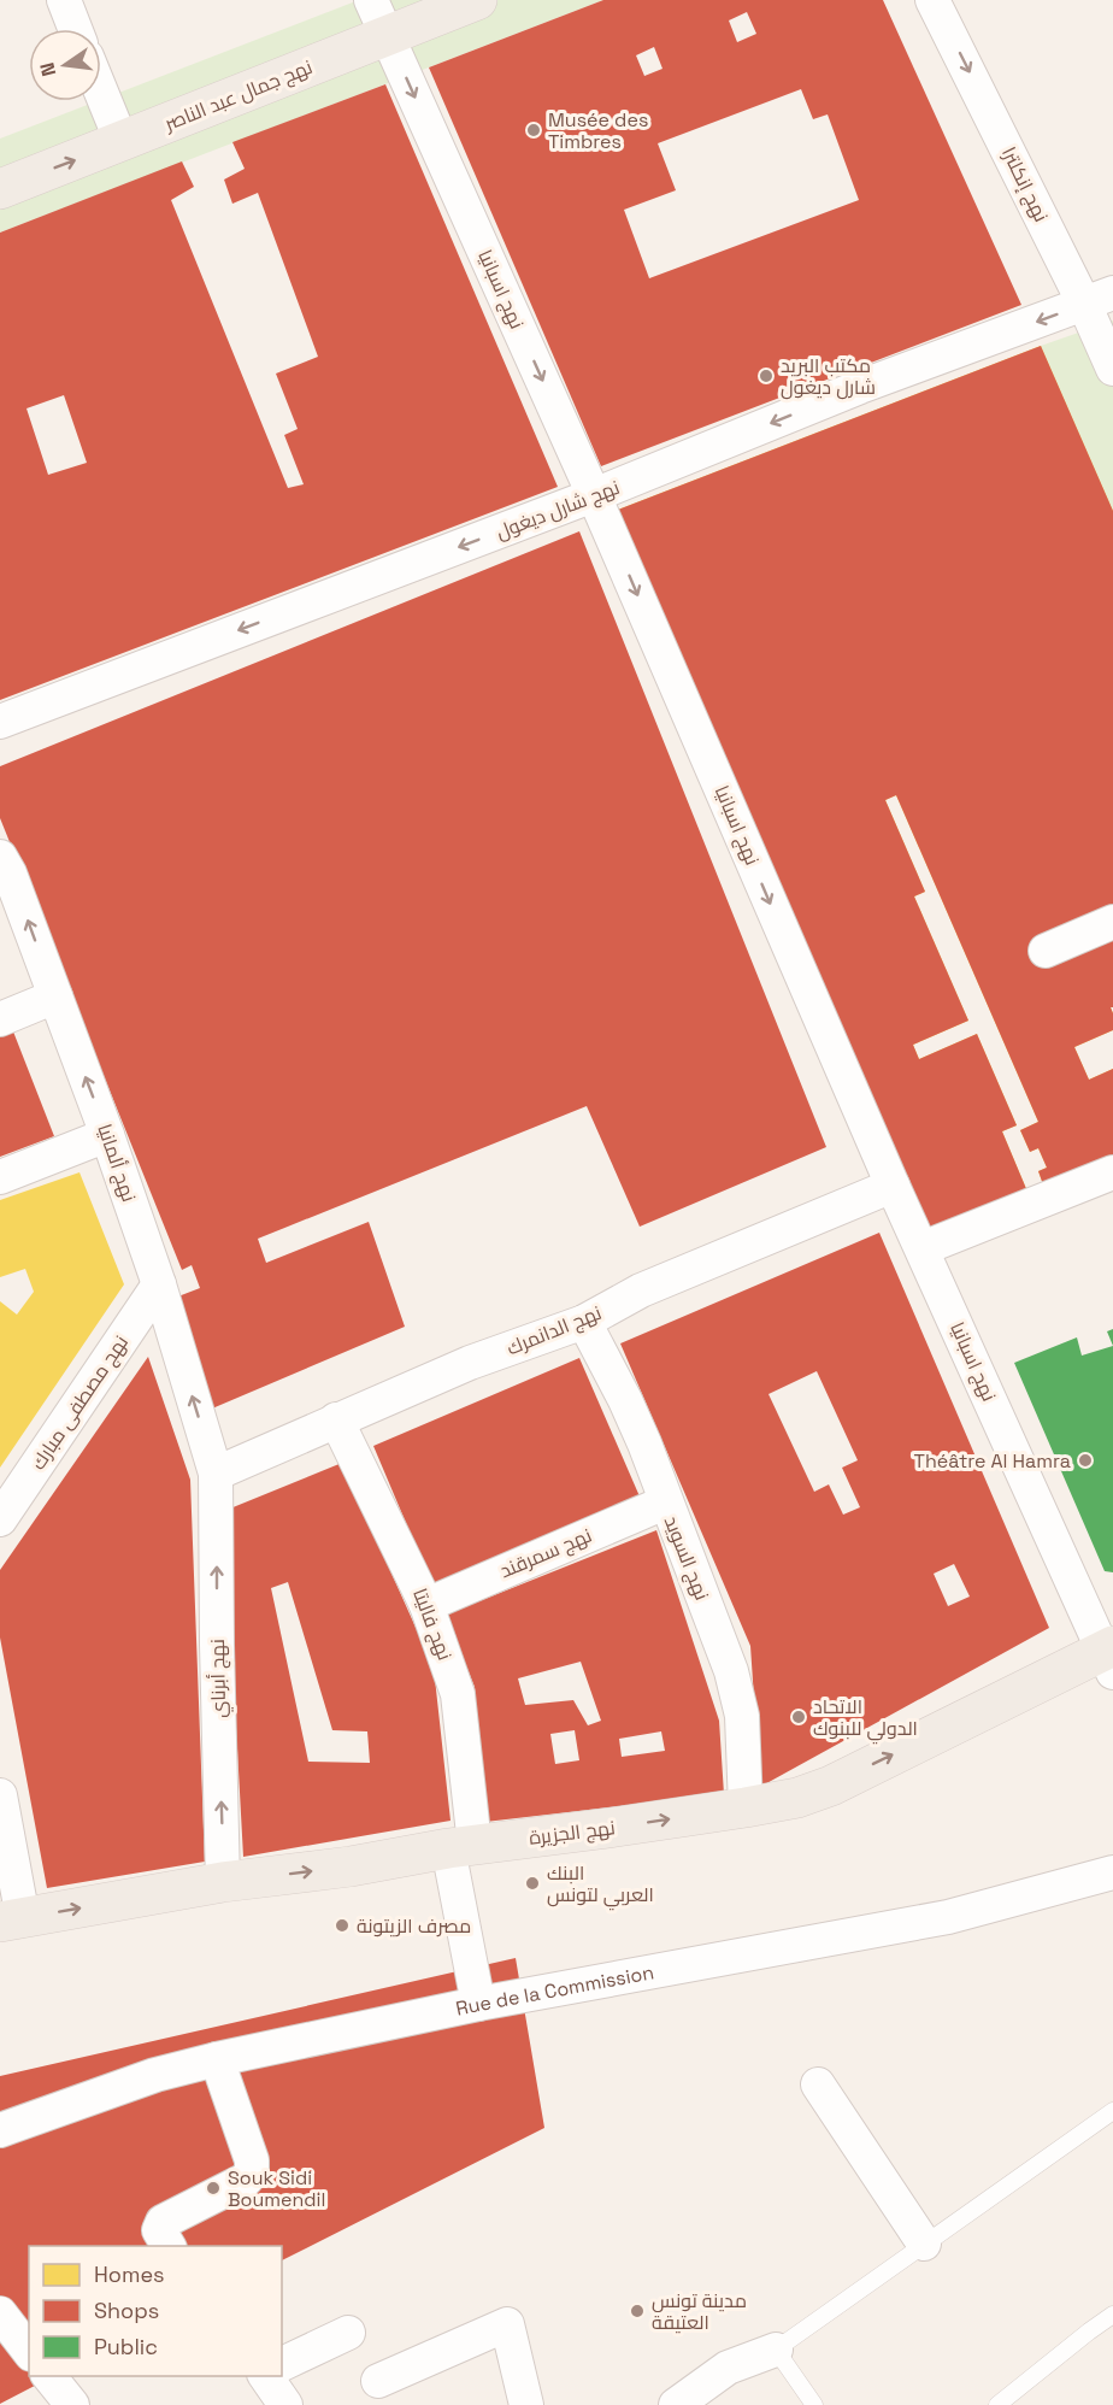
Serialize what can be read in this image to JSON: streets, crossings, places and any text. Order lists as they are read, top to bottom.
{
  "streets": {
    "main road": ["نهج جمال عبد الناصر", "نهج الجزيرة"],
    "street": [
      "نهج إنكلترا",
      "نهج اسبانيا",
      "نهج شارل ديغول",
      "نهج ألمانيا",
      "نهج الدانمرك",
      "نهج مصطفى مبارك",
      "نهج سمرقند",
      "نهج السويد",
      "نهج فاليتا",
      "نهج أبرناي",
      "Rue de la Commission"
    ]
  },
  "crossings": [
    ["نهج جمال عبد الناصر", "نهج اسبانيا"],
    ["نهج إنكلترا", "نهج شارل ديغول"],
    ["نهج اسبانيا", "نهج شارل ديغول"],
    ["نهج اسبانيا", "نهج الدانمرك"],
    ["نهج اسبانيا", "نهج الجزيرة"],
    ["نهج ألمانيا", "نهج الدانمرك"],
    ["نهج ألمانيا", "نهج مصطفى مبارك"],
    ["نهج ألمانيا", "نهج أبرناي"],
    ["نهج الدانمرك", "نهج السويد"],
    ["نهج الدانمرك", "نهج فاليتا"],
    ["نهج الدانمرك", "نهج أبرناي"],
    ["نهج سمرقند", "نهج السويد"],
    ["نهج سمرقند", "نهج فاليتا"],
    ["نهج السويد", "نهج الجزيرة"],
    ["نهج فاليتا", "نهج الجزيرة"],
    ["نهج فاليتا", "Rue de la Commission"],
    ["نهج أبرناي", "نهج الجزيرة"]
  ],
  "one_way": [
    "نهج إنكلترا",
    "نهج اسبانيا",
    "نهج شارل ديغول",
    "نهج ألمانيا",
    "نهج أبرناي",
    "نهج الجزيرة"
  ],
  "places": [
    "Musée des Timbres",
    "مكتب البريد شارل ديغول",
    "Théâtre Al Hamra",
    "الاتحاد الدولي للبنوك",
    "البنك العربي لتونس",
    "مصرف الزيتونة",
    "Souk Sidi Boumendil",
    "مدينة تونس العتيقة"
  ],
  "legend": ["Homes", "Shops", "Public"],
  "north": "left"
}
